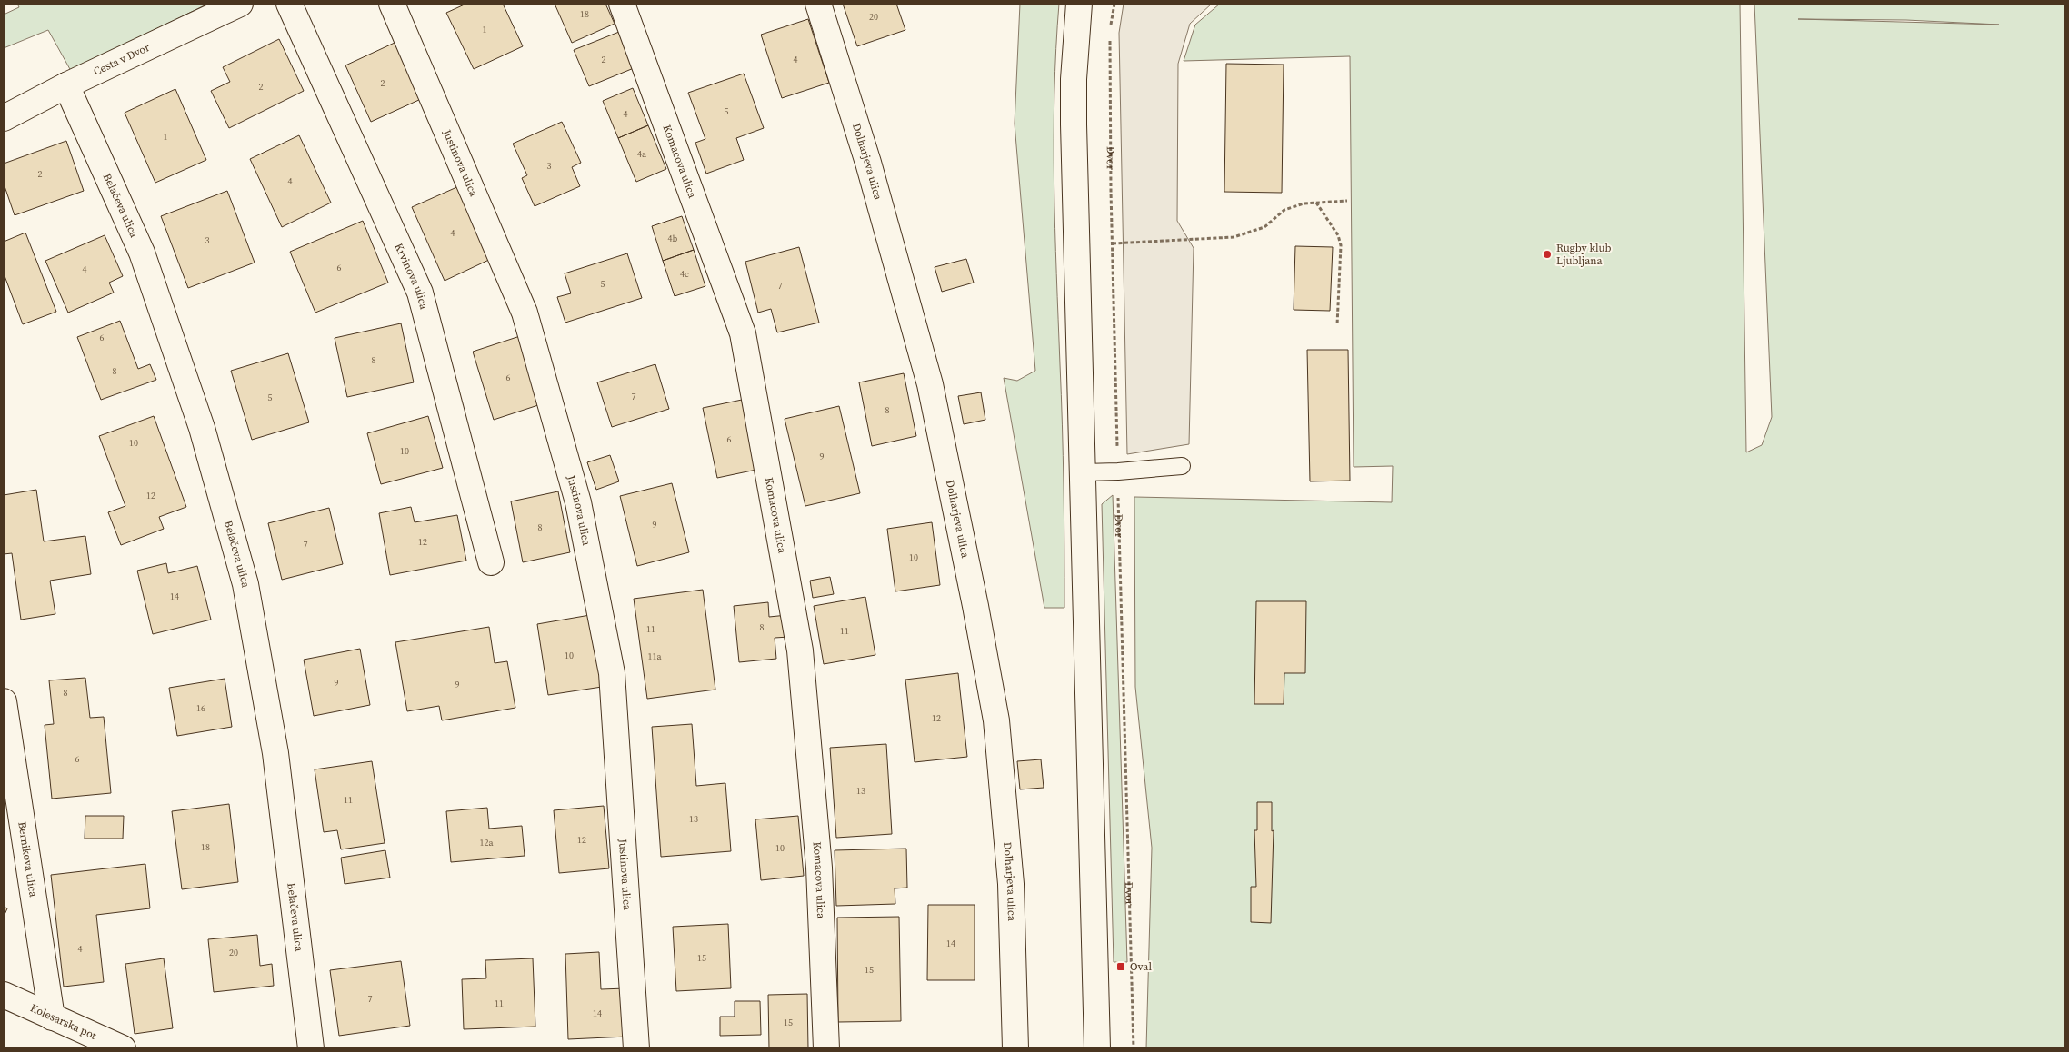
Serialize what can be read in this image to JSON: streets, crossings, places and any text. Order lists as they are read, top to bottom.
{
  "streets": {
    "street": [
      "Cesta v Dvor",
      "Komacova ulica",
      "Dolharjeva ulica",
      "Justinova ulica",
      "Belačeva ulica",
      "Krvinova ulica",
      "Bernikova ulica",
      "Kolesarska pot"
    ],
    "path": ["Dvor"]
  },
  "crossings": [
    ["Cesta v Dvor", "Belačeva ulica"],
    ["Bernikova ulica", "Kolesarska pot"]
  ],
  "places": {
    "other": ["Rugby klub Ljubljana"],
    "transit": ["Oval"]
  },
  "house_numbers": [
    "18",
    "20",
    "1",
    "2",
    "4",
    "2",
    "2",
    "5",
    "4",
    "1",
    "4a",
    "3",
    "2",
    "4",
    "4",
    "4b",
    "3",
    "6",
    "4",
    "4c",
    "5",
    "7",
    "6",
    "8",
    "8",
    "6",
    "7",
    "5",
    "8",
    "6",
    "10",
    "10",
    "9",
    "12",
    "9",
    "8",
    "12",
    "7",
    "10",
    "14",
    "8",
    "11",
    "11",
    "10",
    "11a",
    "9",
    "9",
    "8",
    "16",
    "12",
    "6",
    "13",
    "11",
    "13",
    "12",
    "12a",
    "18",
    "10",
    "14",
    "4",
    "20",
    "15",
    "15",
    "7",
    "11",
    "14",
    "15"
  ]
}
